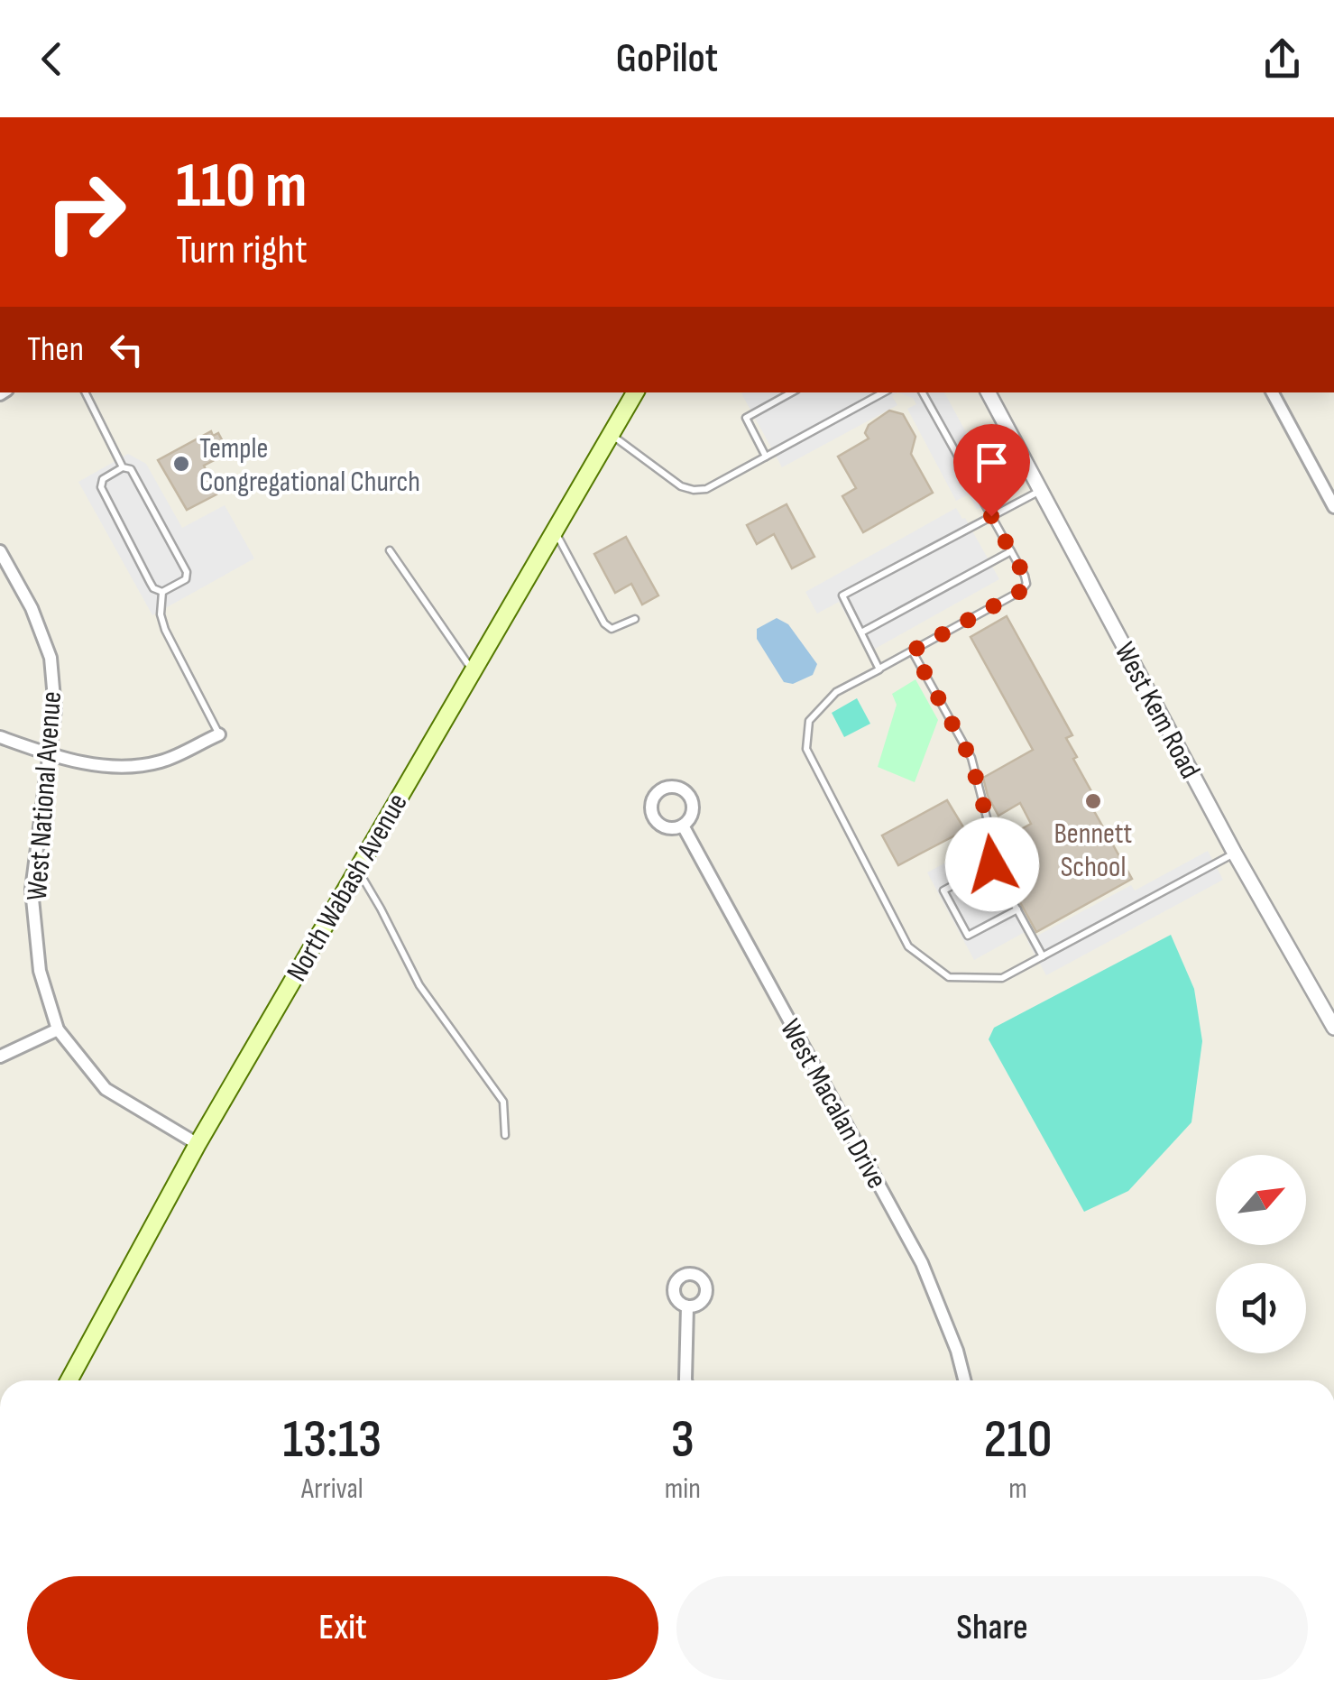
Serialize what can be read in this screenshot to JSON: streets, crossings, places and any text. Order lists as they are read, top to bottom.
{
  "streets": {
    "main road": ["North Wabash Avenue"],
    "street": ["West Kem Road", "West National Avenue", "West Macalan Drive"]
  },
  "crossings": [
    ["West National Avenue", "North Wabash Avenue"]
  ],
  "places": ["Temple Congregational Church", "Bennett School"],
  "north": "top right",
  "page": {
    "header": "GoPilot",
    "turn": ["110 m", "Turn right"],
    "then": "Then",
    "eta": [
      "13:13",
      "Arrival",
      "3",
      "min",
      "210",
      "m"
    ],
    "buttons": ["Exit", "Share"]
  }
}
